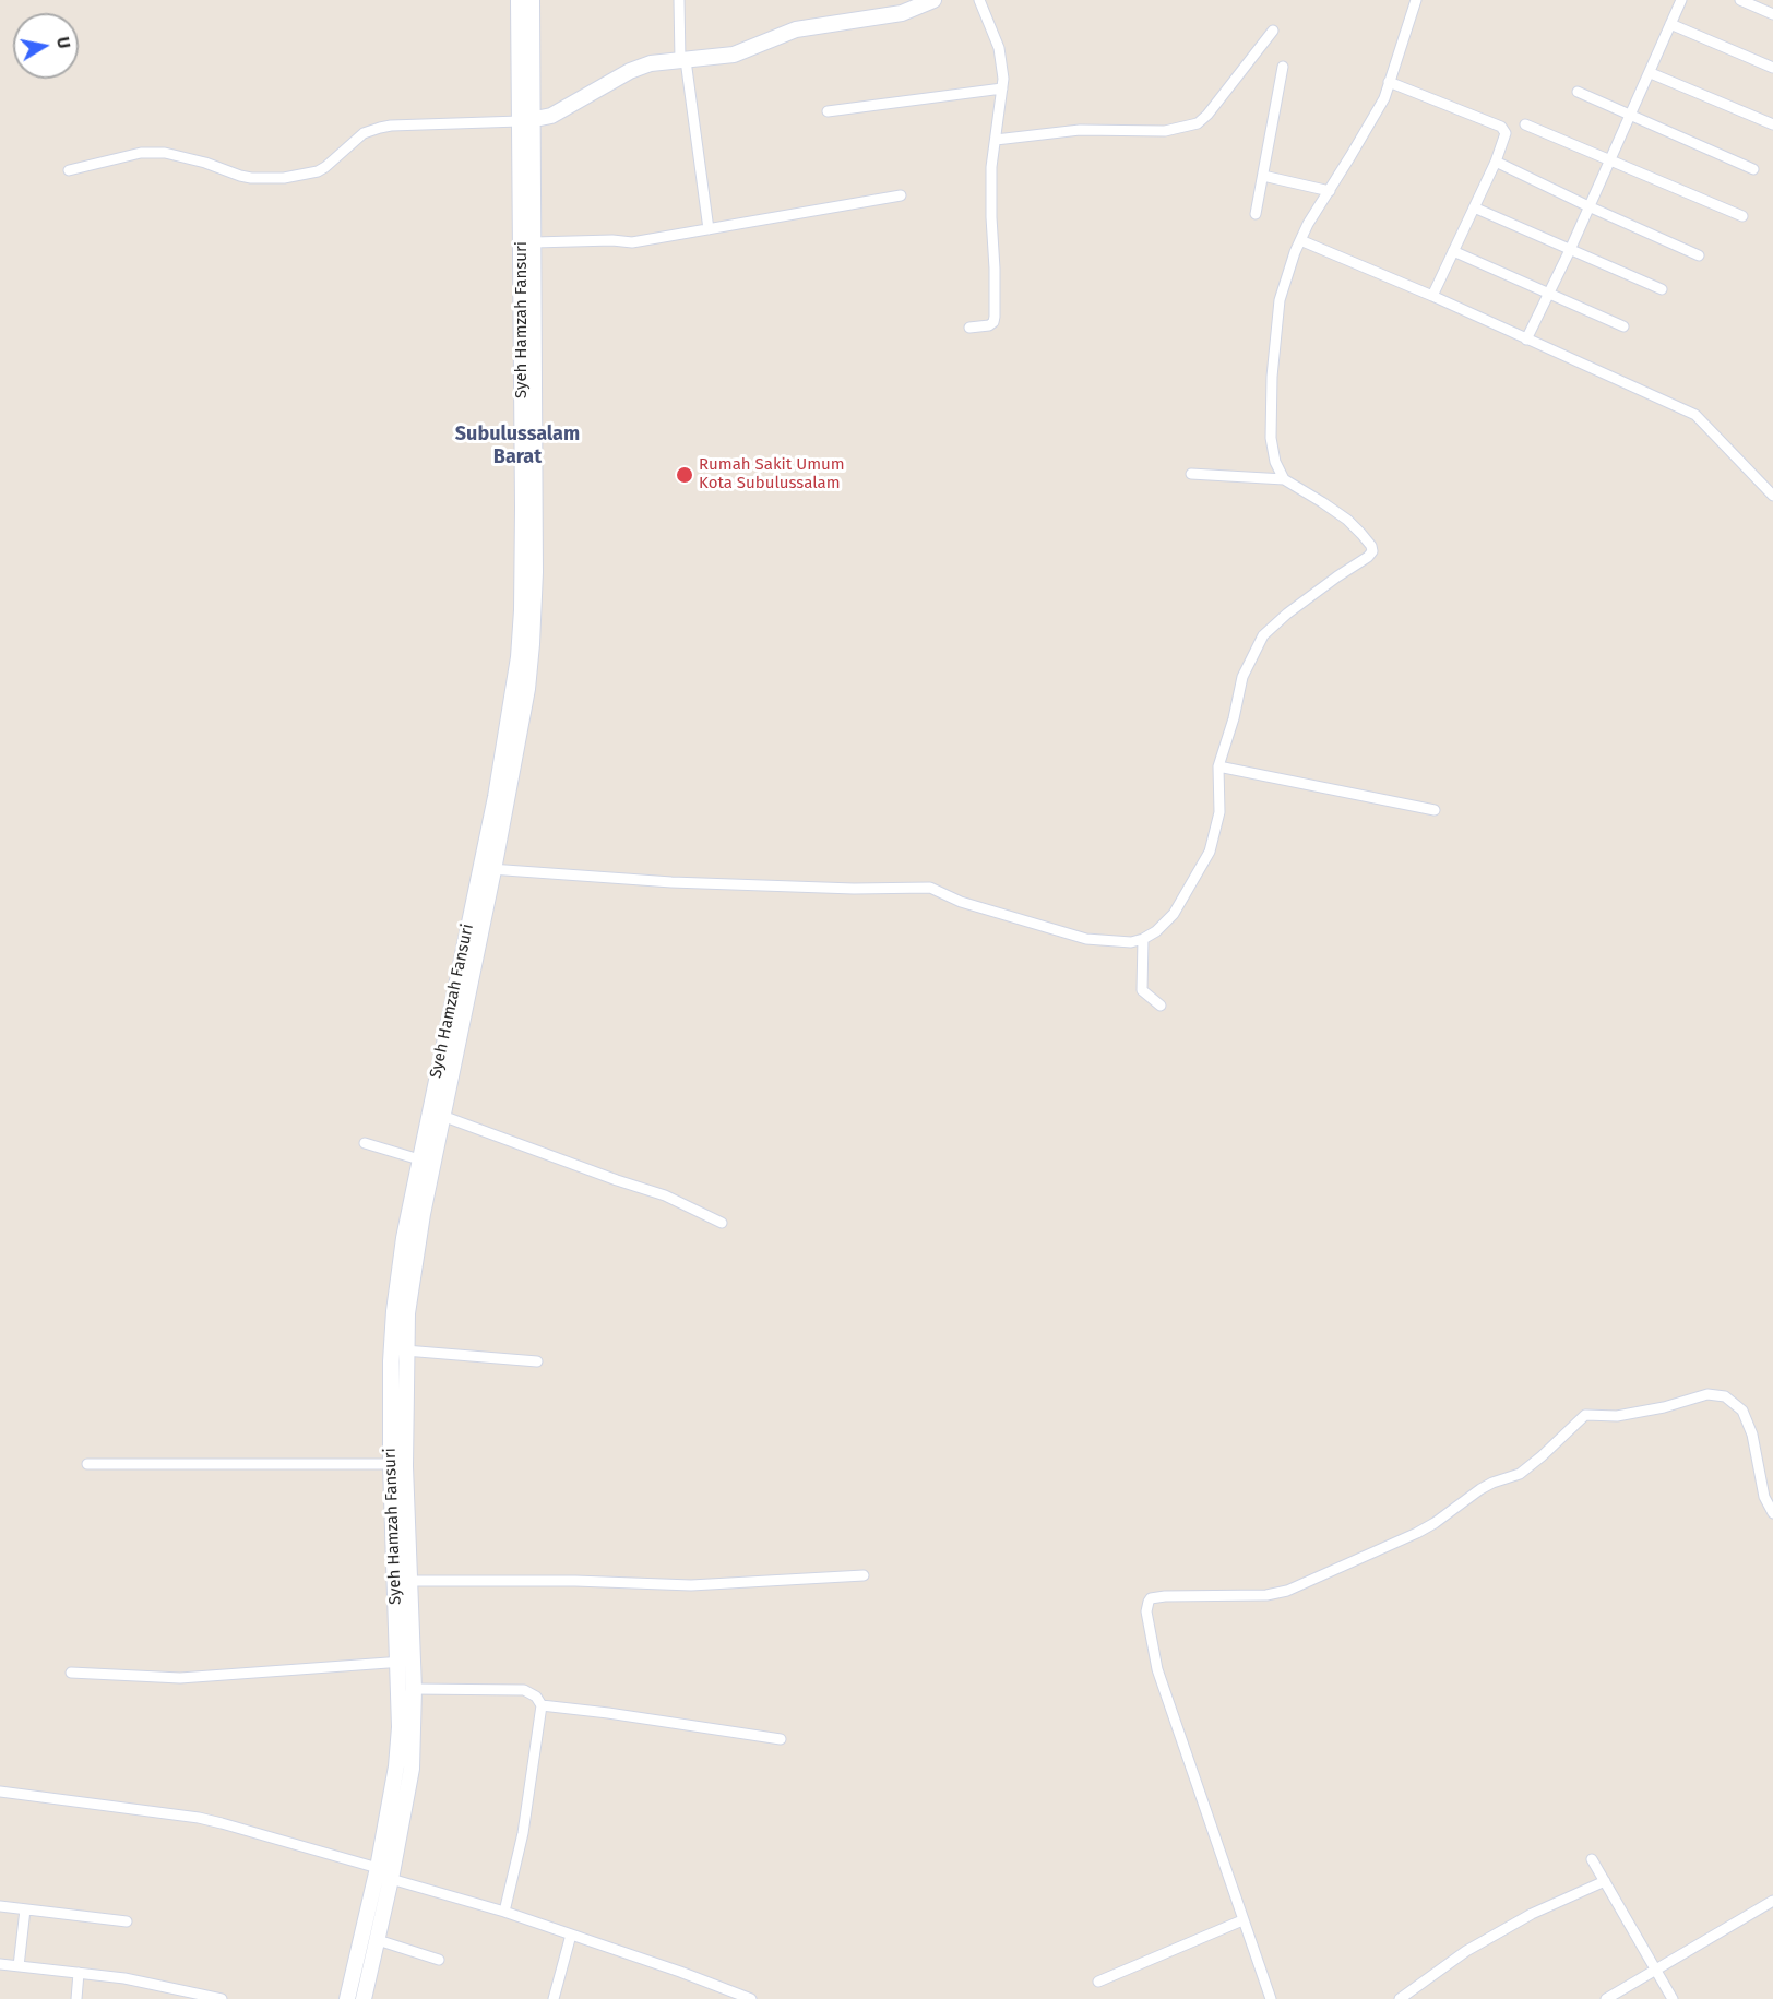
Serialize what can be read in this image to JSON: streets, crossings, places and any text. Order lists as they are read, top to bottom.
{
  "streets": {
    "main road": ["Syeh Hamzah Fansuri"]
  },
  "districts": ["Subulussalam Barat"],
  "places": ["Rumah Sakit Umum Kota Subulussalam"],
  "north": "right"
}
